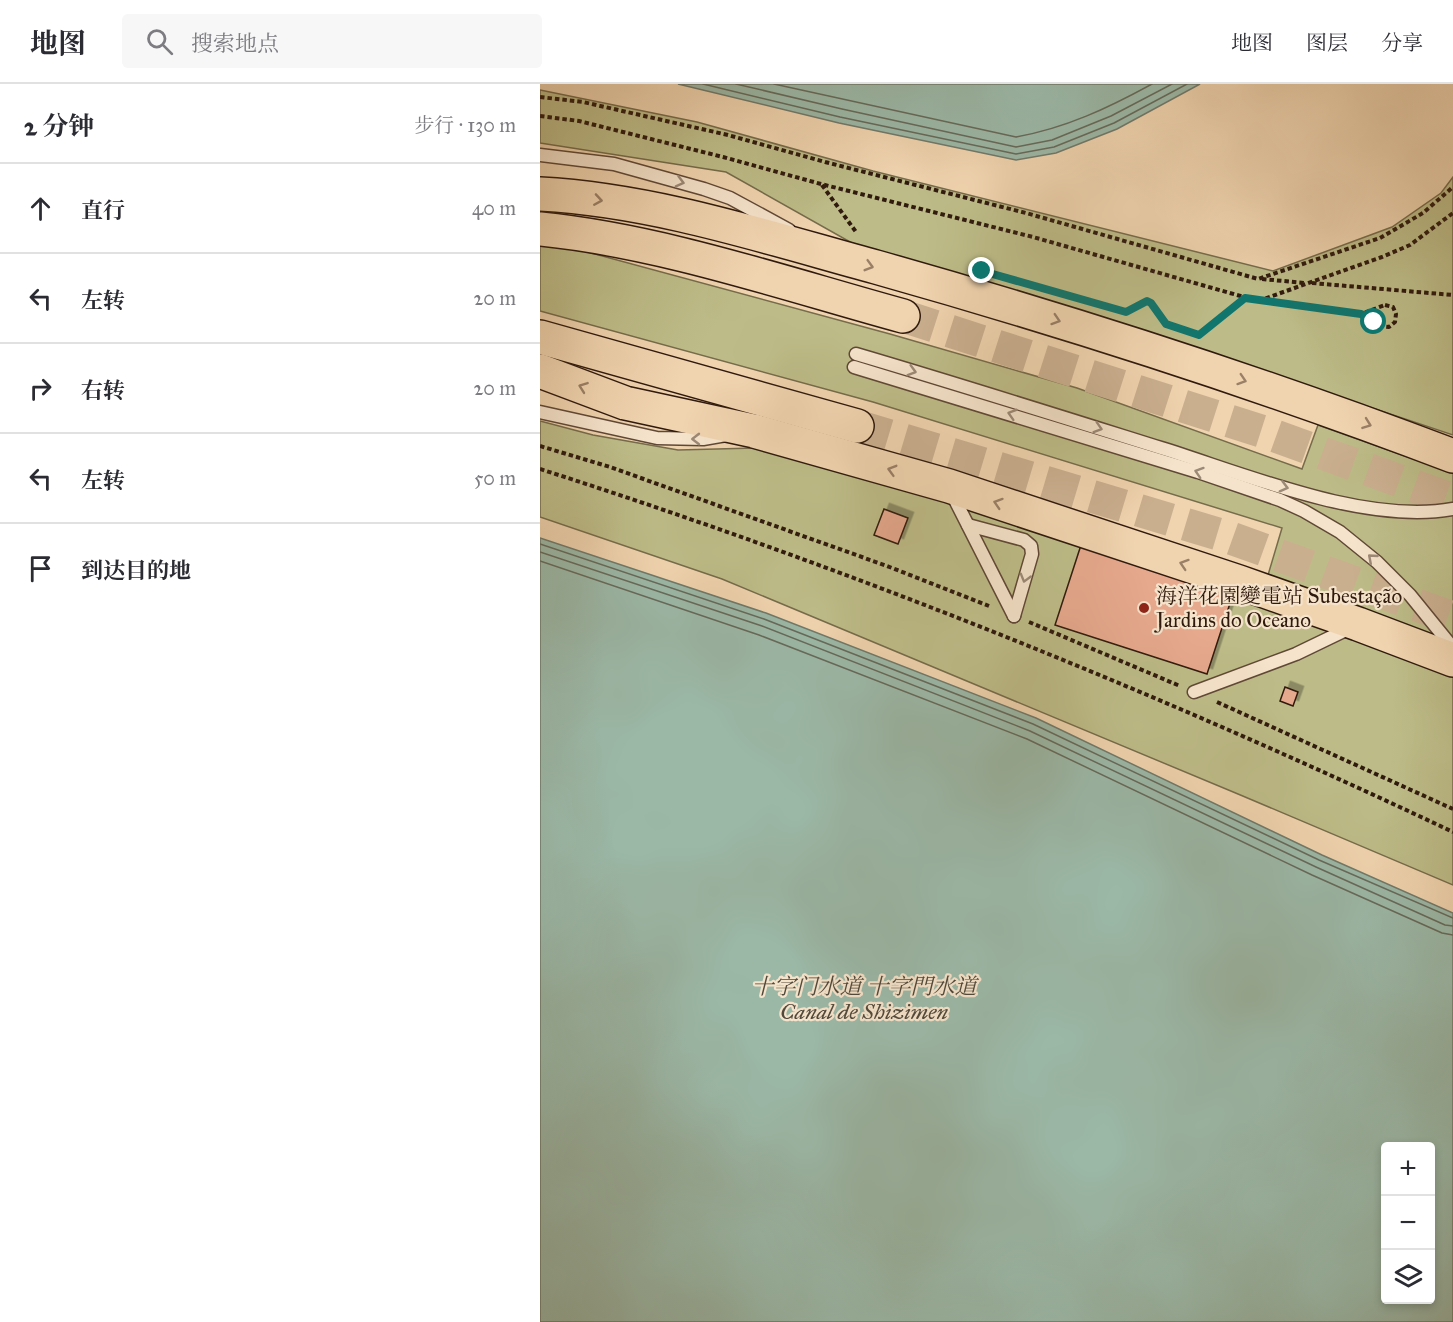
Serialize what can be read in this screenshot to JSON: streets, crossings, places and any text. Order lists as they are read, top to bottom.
{
  "water": ["十字门水道 十字門水道 Canal de Shizimen"],
  "places": ["海洋花園變電站 Subestação Jardins do Oceano"],
  "page": {
    "header": "地图",
    "search": "搜索地点",
    "nav": ["地图", "图层", "分享"],
    "heading": ["2 分钟", "步行 · 130 m"],
    "list": [
      ["直行", "40 m"],
      ["左转", "20 m"],
      ["右转", "20 m"],
      ["左转", "50 m"],
      "到达目的地"
    ],
    "map_buttons": ["+", "−"]
  }
}
